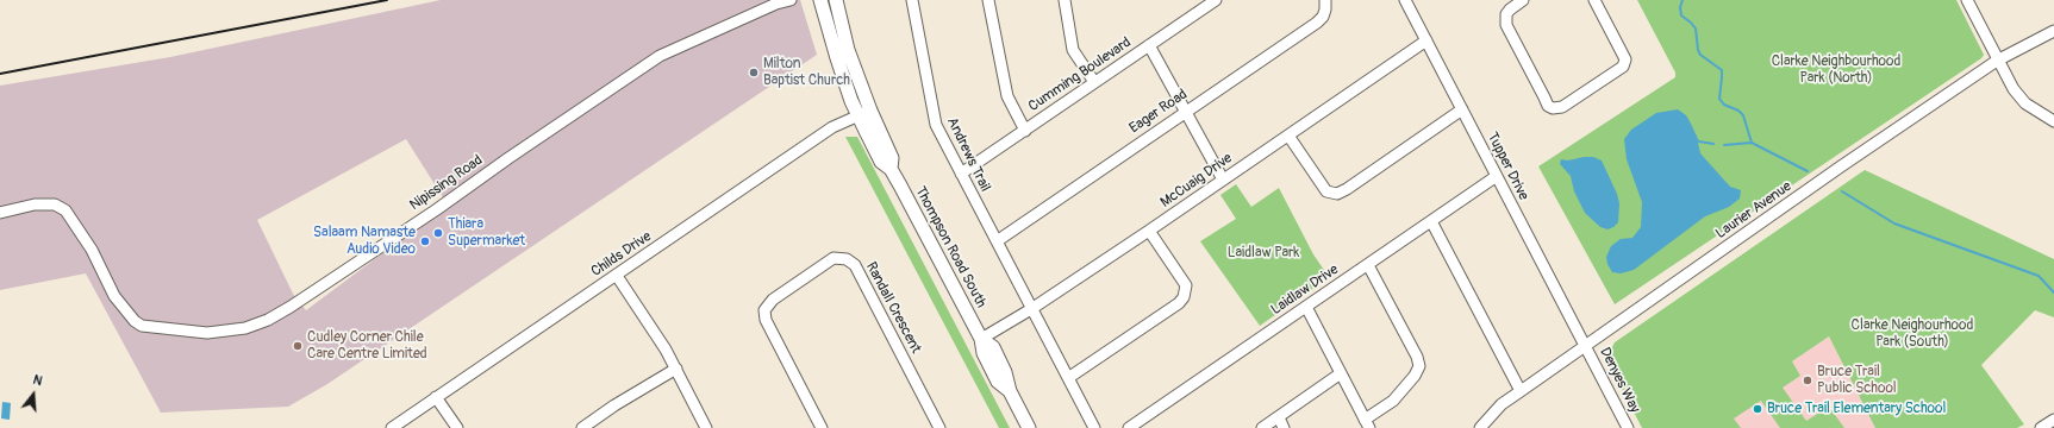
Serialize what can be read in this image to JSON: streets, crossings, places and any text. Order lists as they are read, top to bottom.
{
  "streets": {
    "main road": ["Thompson Road South"],
    "street": [
      "Cumming Boulevard",
      "Eager Road",
      "Andrews Trail",
      "Tupper Drive",
      "McCuaig Drive",
      "Nipissing Road",
      "Laurier Avenue",
      "Childs Drive",
      "Laidlaw Drive",
      "Randall Crescent",
      "Denyes Way"
    ]
  },
  "crossings": [
    ["Cumming Boulevard", "Andrews Trail"],
    ["Eager Road", "Andrews Trail"],
    ["Andrews Trail", "McCuaig Drive"],
    ["Tupper Drive", "McCuaig Drive"],
    ["Tupper Drive", "Laurier Avenue"],
    ["Tupper Drive", "Laidlaw Drive"],
    ["Tupper Drive", "Denyes Way"],
    ["McCuaig Drive", "Thompson Road South"],
    ["Laurier Avenue", "Denyes Way"],
    ["Thompson Road South", "Childs Drive"]
  ],
  "parks": ["Clarke Neighbourhood Park (North)", "Laidlaw Park", "Clarke Neighourhood Park (South)"],
  "places": [
    "Milton Baptist Church",
    "Thiara Supermarket",
    "Salaam Namaste Audio Video",
    "Cudley Corner Chile Care Centre Limited",
    "Bruce Trail Public School",
    "Bruce Trail Elementary School"
  ],
  "north": "top"
}
